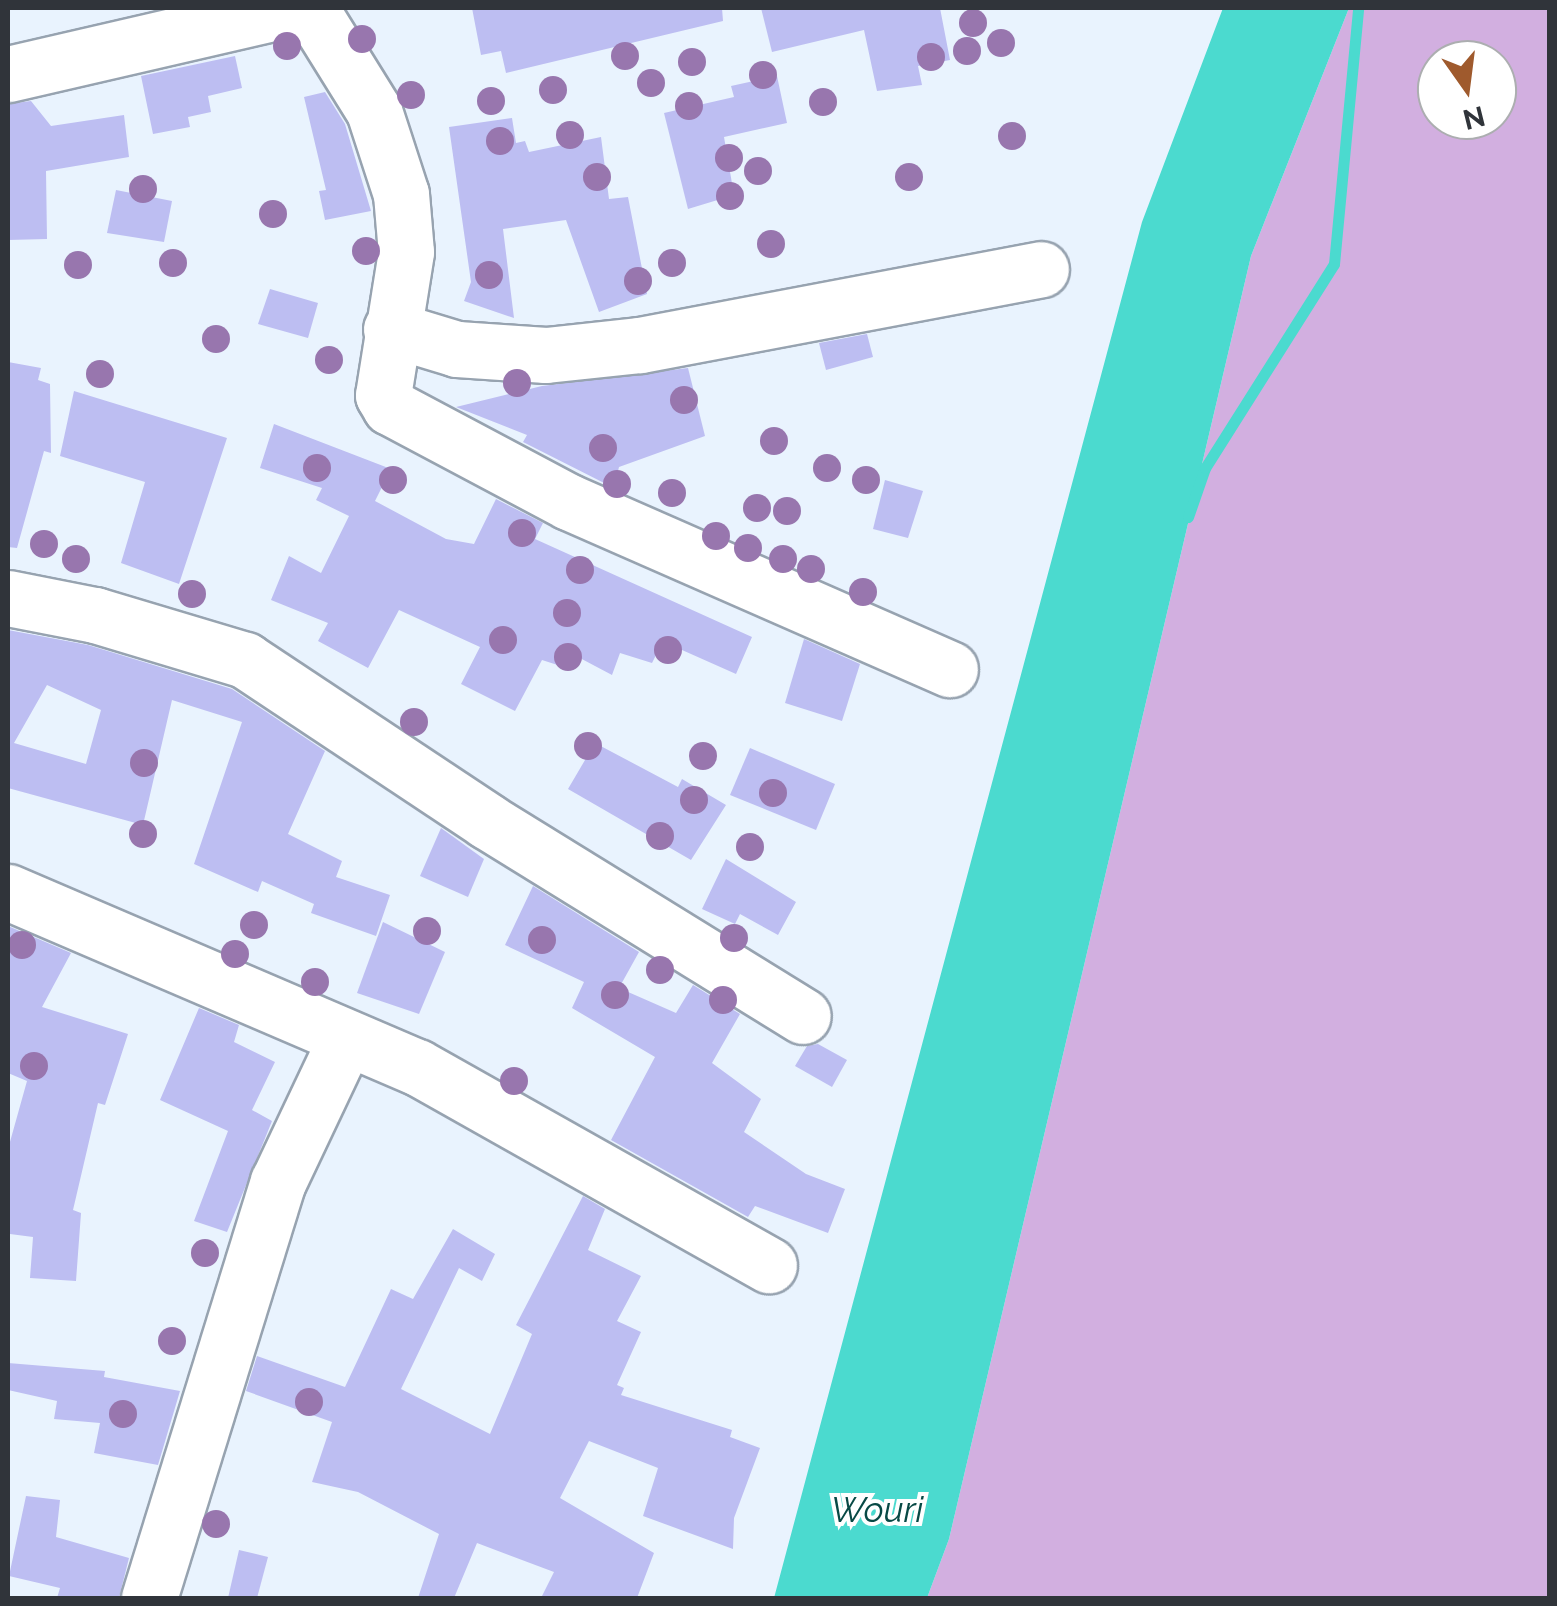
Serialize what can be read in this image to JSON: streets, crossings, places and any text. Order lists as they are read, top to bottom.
{
  "water": ["Wouri"],
  "north": "bottom"
}
